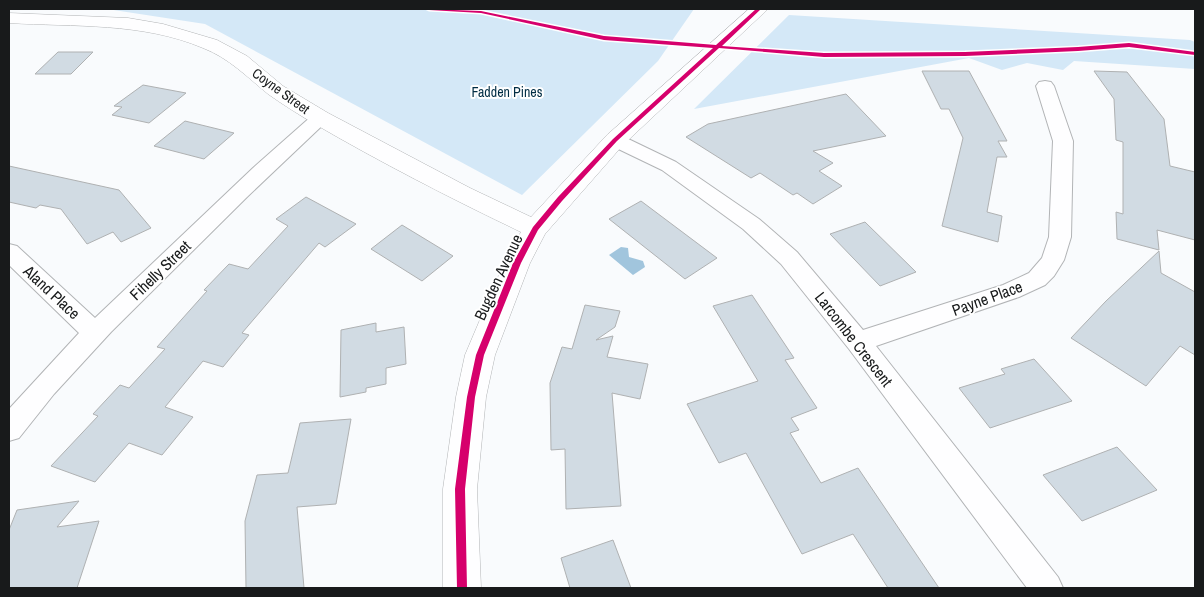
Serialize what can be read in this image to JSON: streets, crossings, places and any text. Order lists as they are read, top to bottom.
{
  "streets": {
    "street": [
      "Coyne Street",
      "Fihelly Street",
      "Bugden Avenue",
      "Aland Place",
      "Payne Place",
      "Larcombe Crescent"
    ]
  },
  "crossings": [
    ["Coyne Street", "Fihelly Street"],
    ["Coyne Street", "Bugden Avenue"],
    ["Fihelly Street", "Aland Place"],
    ["Bugden Avenue", "Larcombe Crescent"],
    ["Payne Place", "Larcombe Crescent"]
  ],
  "parks": ["Fadden Pines"]
}
